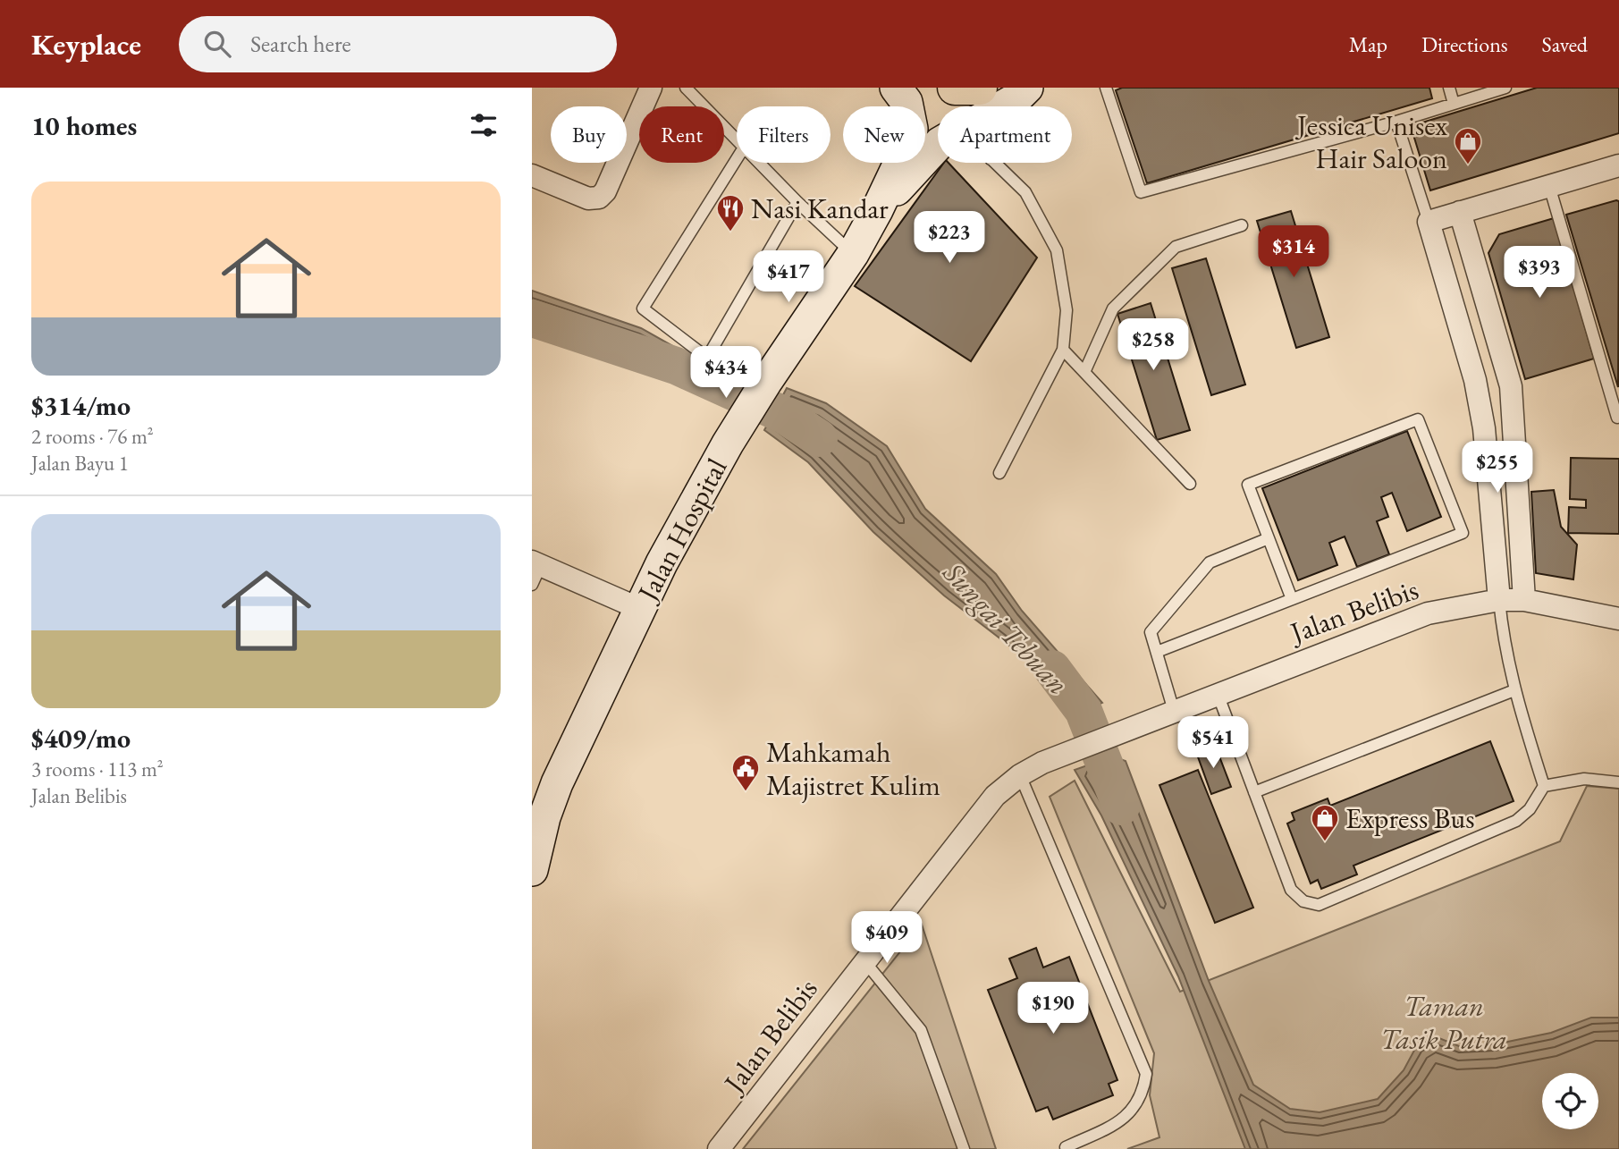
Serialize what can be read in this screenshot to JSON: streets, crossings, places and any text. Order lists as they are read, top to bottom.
{
  "streets": {
    "main road": ["Jalan Hospital"],
    "street": ["Jalan Belibis"]
  },
  "water": ["Sungai Tebuan"],
  "parks": ["Taman Tasik Putra"],
  "places": {
    "shop": ["Jessica Unisex Hair Saloon", "Express Bus"],
    "restaurant": ["Nasi Kandar"],
    "public building": ["Mahkamah Majistret Kulim"]
  },
  "page": {
    "header": "Keyplace",
    "search": "Search here",
    "nav": ["Map", "Directions", "Saved"],
    "heading": "10 homes",
    "chip": [
      "Buy",
      "Rent",
      "Filters",
      "New",
      "Apartment"
    ],
    "list": [
      {
        "name": "$314/mo",
        "note": "2 rooms · 76 m² · Jalan Bayu 1"
      },
      {
        "name": "$409/mo",
        "note": "3 rooms · 113 m² · Jalan Belibis"
      }
    ],
    "price": [
      "$223",
      "$314",
      "$393",
      "$417",
      "$258",
      "$434",
      "$255",
      "$541",
      "$409",
      "$190"
    ]
  }
}
